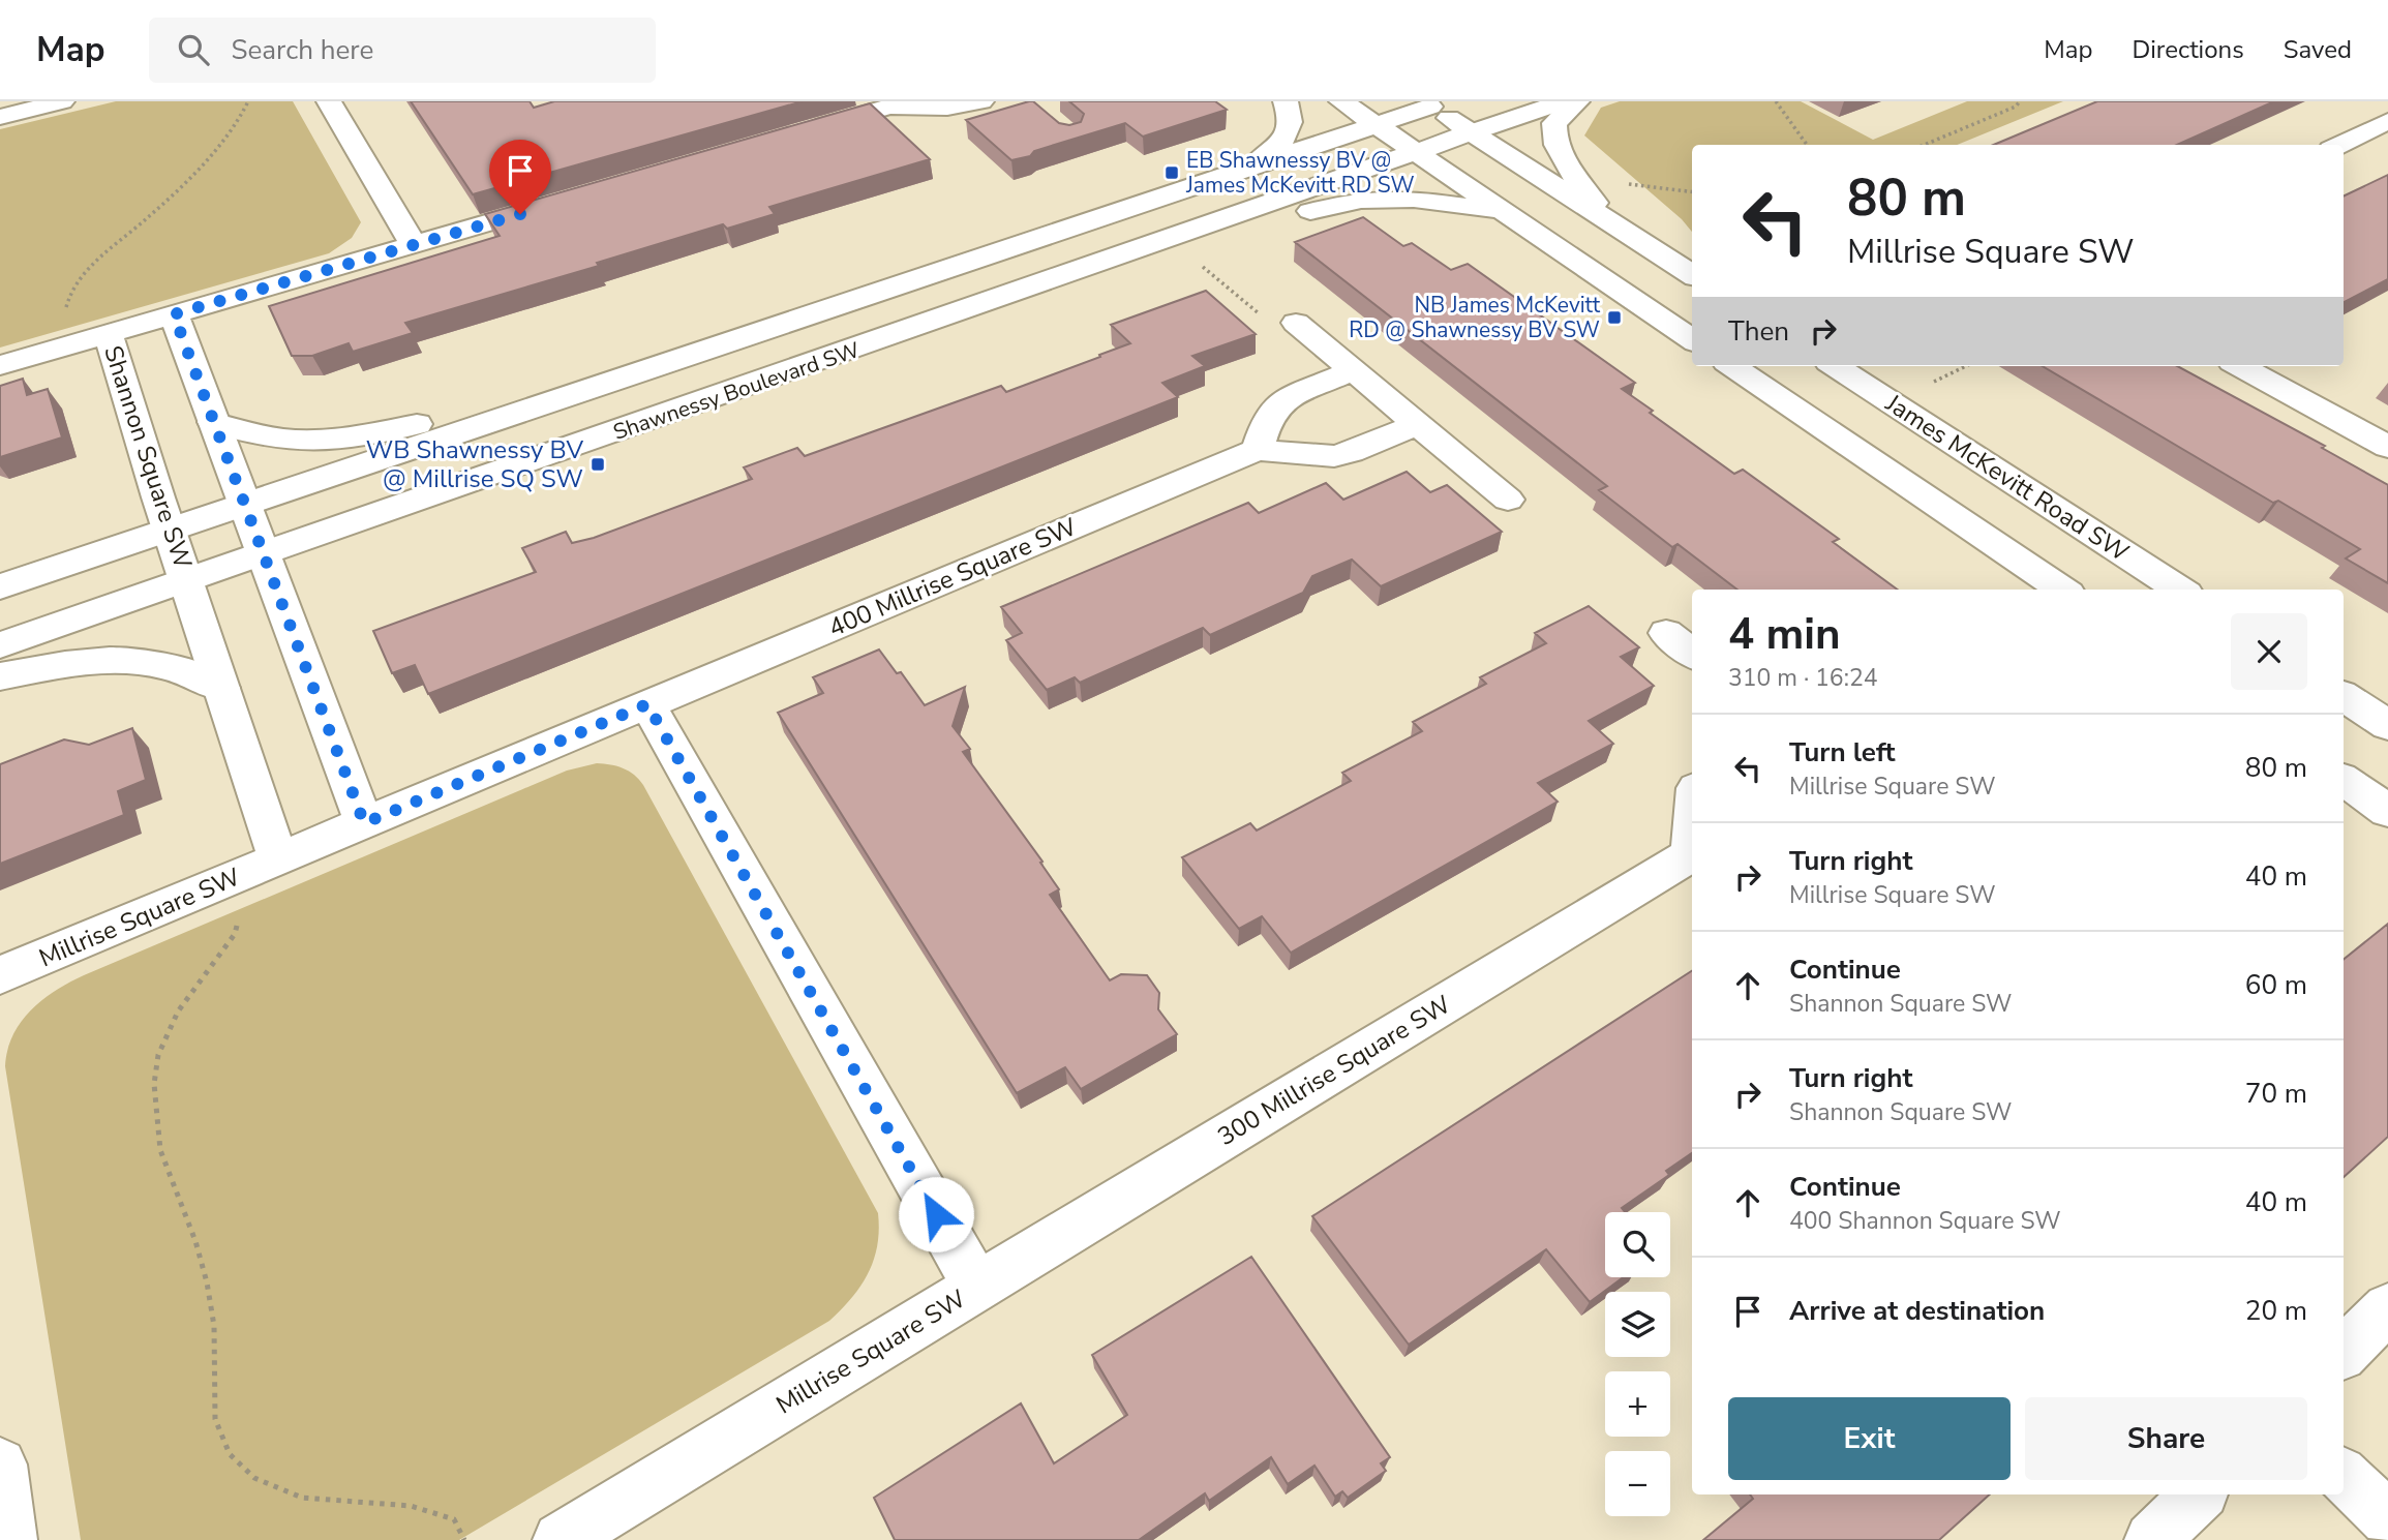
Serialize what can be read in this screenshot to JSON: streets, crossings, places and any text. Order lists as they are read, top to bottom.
{
  "streets": {
    "street": [
      "Shawnessy Boulevard SW",
      "Shannon Square SW",
      "James McKevitt Road SW",
      "400 Millrise Square SW",
      "Millrise Square SW",
      "300 Millrise Square SW"
    ]
  },
  "crossings": [
    ["Shawnessy Boulevard SW", "Shannon Square SW"],
    ["400 Millrise Square SW", "Millrise Square SW"],
    ["Millrise Square SW", "300 Millrise Square SW"]
  ],
  "places": {
    "transit": ["EB Shawnessy BV @ James McKevitt RD SW", "NB James McKevitt RD @ Shawnessy BV SW", "WB Shawnessy BV @ Millrise SQ SW"]
  },
  "page": {
    "header": "Map",
    "search": "Search here",
    "nav": ["Map", "Directions", "Saved"],
    "turn": ["80 m", "Millrise Square SW"],
    "then": "Then",
    "heading": ["4 min", "310 m · 16:24"],
    "list": [
      {
        "name": "Turn left",
        "note": "Millrise Square SW",
        "value": "80 m"
      },
      {
        "name": "Turn right",
        "note": "Millrise Square SW",
        "value": "40 m"
      },
      {
        "name": "Continue",
        "note": "Shannon Square SW",
        "value": "60 m"
      },
      {
        "name": "Turn right",
        "note": "Shannon Square SW",
        "value": "70 m"
      },
      {
        "name": "Continue",
        "note": "400 Shannon Square SW",
        "value": "40 m"
      },
      {
        "name": "Arrive at destination",
        "value": "20 m"
      }
    ],
    "map_buttons": ["+", "−"],
    "buttons": ["Exit", "Share"]
  }
}
